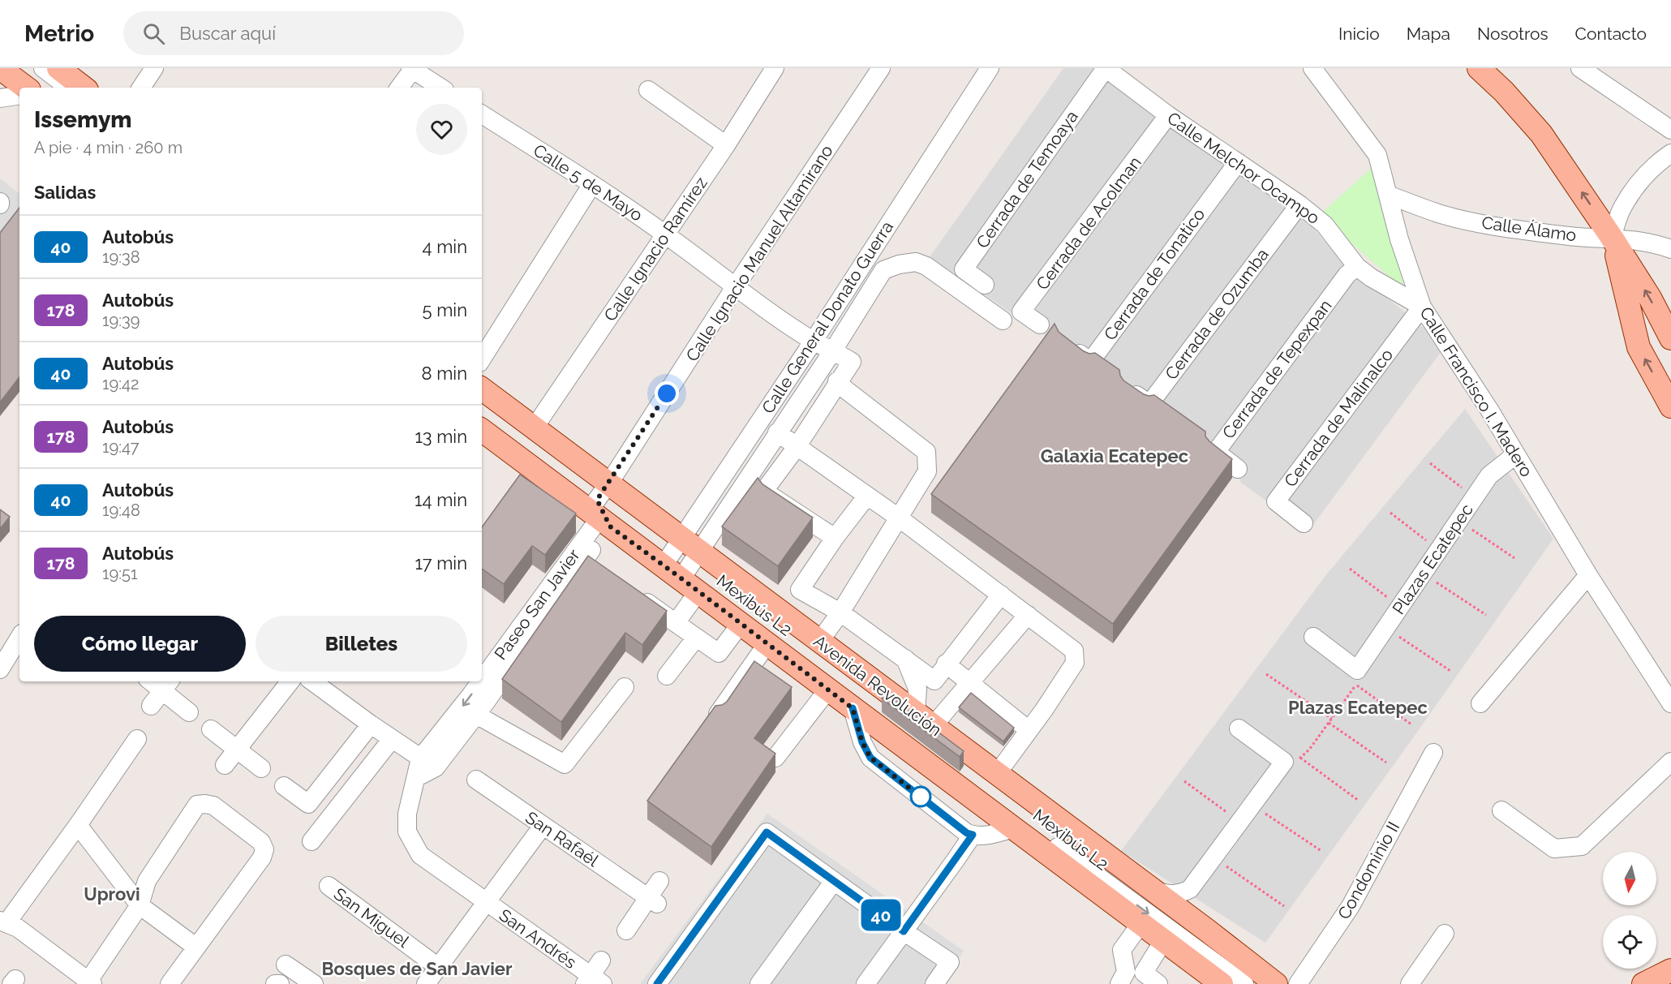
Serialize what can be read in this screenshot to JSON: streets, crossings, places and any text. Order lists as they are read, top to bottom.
{
  "streets": {
    "main road": ["Avenida Revolución"],
    "street": [
      "Calle Melchor Ocampo",
      "Cerrada de Temoaya",
      "Calle 5 de Mayo",
      "Cerrada de Acolman",
      "Calle Álamo",
      "Calle Ignacio Ramírez",
      "Calle Ignacio Manuel Altamirano",
      "Cerrada de Tonatico",
      "Cerrada de Ozumba",
      "Calle General Donato Guerra",
      "Cerrada de Tepexpan",
      "Calle Francisco I. Madero",
      "Cerrada de Malinalco",
      "Plazas Ecatepec",
      "Paseo San Javier",
      "Mexibús L2",
      "San Rafaél",
      "Condominio II",
      "San Miguel",
      "San Andrés"
    ]
  },
  "crossings": [
    ["Calle Melchor Ocampo", "Cerrada de Temoaya"],
    ["Calle Melchor Ocampo", "Cerrada de Acolman"],
    ["Calle Melchor Ocampo", "Cerrada de Tonatico"],
    ["Calle Melchor Ocampo", "Cerrada de Ozumba"],
    ["Calle Melchor Ocampo", "Cerrada de Tepexpan"],
    ["Calle Melchor Ocampo", "Calle Francisco I. Madero"],
    ["Calle Melchor Ocampo", "Cerrada de Malinalco"],
    ["Calle 5 de Mayo", "Calle Ignacio Ramírez"],
    ["Calle 5 de Mayo", "Calle Ignacio Manuel Altamirano"],
    ["Calle 5 de Mayo", "Calle General Donato Guerra"],
    ["Calle Álamo", "Calle Francisco I. Madero"],
    ["Calle Ignacio Ramírez", "Avenida Revolución"],
    ["Calle Ignacio Manuel Altamirano", "Paseo San Javier"],
    ["Calle Ignacio Manuel Altamirano", "Avenida Revolución"],
    ["Calle General Donato Guerra", "Mexibús L2"],
    ["Calle General Donato Guerra", "Avenida Revolución"],
    ["Calle Francisco I. Madero", "Cerrada de Malinalco"],
    ["Calle Francisco I. Madero", "Plazas Ecatepec"],
    ["Paseo San Javier", "Avenida Revolución"],
    ["Paseo San Javier", "San Andrés"],
    ["Mexibús L2", "Avenida Revolución"]
  ],
  "districts": [
    "Galaxia Ecatepec",
    "Plazas Ecatepec",
    "Uprovi",
    "Bosques de San Javier"
  ],
  "lines": ["bus line 40"],
  "north": "bottom",
  "page": {
    "header": "Metrio",
    "search": "Buscar aquí",
    "nav": [
      "Inicio",
      "Mapa",
      "Nosotros",
      "Contacto"
    ],
    "on_map": "40",
    "heading": [
      ["Issemym", "A pie · 4 min · 260 m"],
      "Salidas"
    ],
    "list": [
      {
        "mark": "40",
        "name": "Autobús",
        "note": "19:38",
        "value": "4 min"
      },
      {
        "mark": "178",
        "name": "Autobús",
        "note": "19:39",
        "value": "5 min"
      },
      {
        "mark": "40",
        "name": "Autobús",
        "note": "19:42",
        "value": "8 min"
      },
      {
        "mark": "178",
        "name": "Autobús",
        "note": "19:47",
        "value": "13 min"
      },
      {
        "mark": "40",
        "name": "Autobús",
        "note": "19:48",
        "value": "14 min"
      },
      {
        "mark": "178",
        "name": "Autobús",
        "note": "19:51",
        "value": "17 min"
      }
    ],
    "buttons": ["Cómo llegar", "Billetes"]
  }
}
